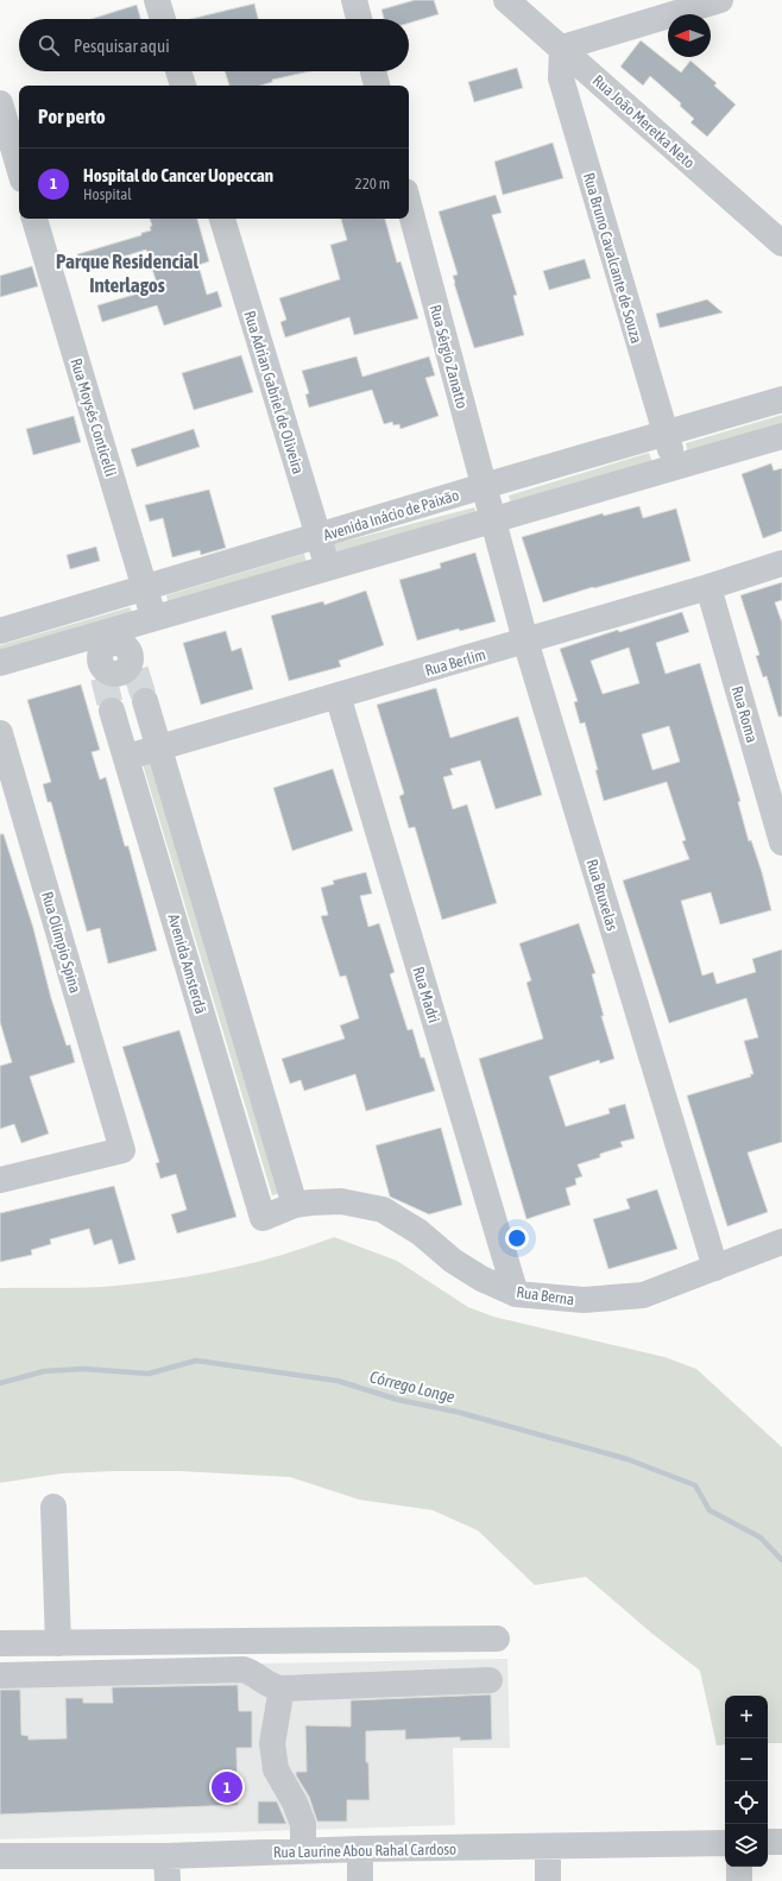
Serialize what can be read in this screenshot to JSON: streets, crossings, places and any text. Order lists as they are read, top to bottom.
{
  "streets": {
    "street": [
      "Rua João Meretka Neto",
      "Rua Bruno Cavalcante de Souza",
      "Rua Sérgio Zanatto",
      "Rua Adrian Gabriel de Oliveira",
      "Rua Moysés Conticelli",
      "Avenida Inácio de Paixão",
      "Rua Berlim",
      "Rua Roma",
      "Rua Bruxelas",
      "Rua Olímpio Spina",
      "Avenida Amsterdã",
      "Rua Madri",
      "Rua Berna",
      "Rua Laurine Abou Rahal Cardoso"
    ]
  },
  "crossings": [
    ["Rua João Meretka Neto", "Rua Bruno Cavalcante de Souza"],
    ["Rua Bruno Cavalcante de Souza", "Avenida Inácio de Paixão"],
    ["Rua Sérgio Zanatto", "Avenida Inácio de Paixão"],
    ["Rua Sérgio Zanatto", "Rua Bruxelas"],
    ["Rua Adrian Gabriel de Oliveira", "Avenida Inácio de Paixão"],
    ["Rua Moysés Conticelli", "Avenida Inácio de Paixão"],
    ["Rua Berlim", "Rua Roma"],
    ["Rua Berlim", "Rua Bruxelas"],
    ["Rua Berlim", "Avenida Amsterdã"],
    ["Rua Berlim", "Rua Madri"],
    ["Rua Bruxelas", "Rua Berna"],
    ["Avenida Amsterdã", "Rua Berna"],
    ["Rua Madri", "Rua Berna"]
  ],
  "districts": ["Parque Residencial Interlagos"],
  "water": ["Córrego Longe"],
  "north": "left",
  "page": {
    "search": "Pesquisar aqui",
    "heading": "Por perto",
    "list": [
      {
        "mark": "1",
        "name": "Hospital do Cancer Uopeccan",
        "note": "Hospital",
        "value": "220 m"
      }
    ],
    "map_buttons": ["+", "−"],
    "pins": "1"
  }
}
